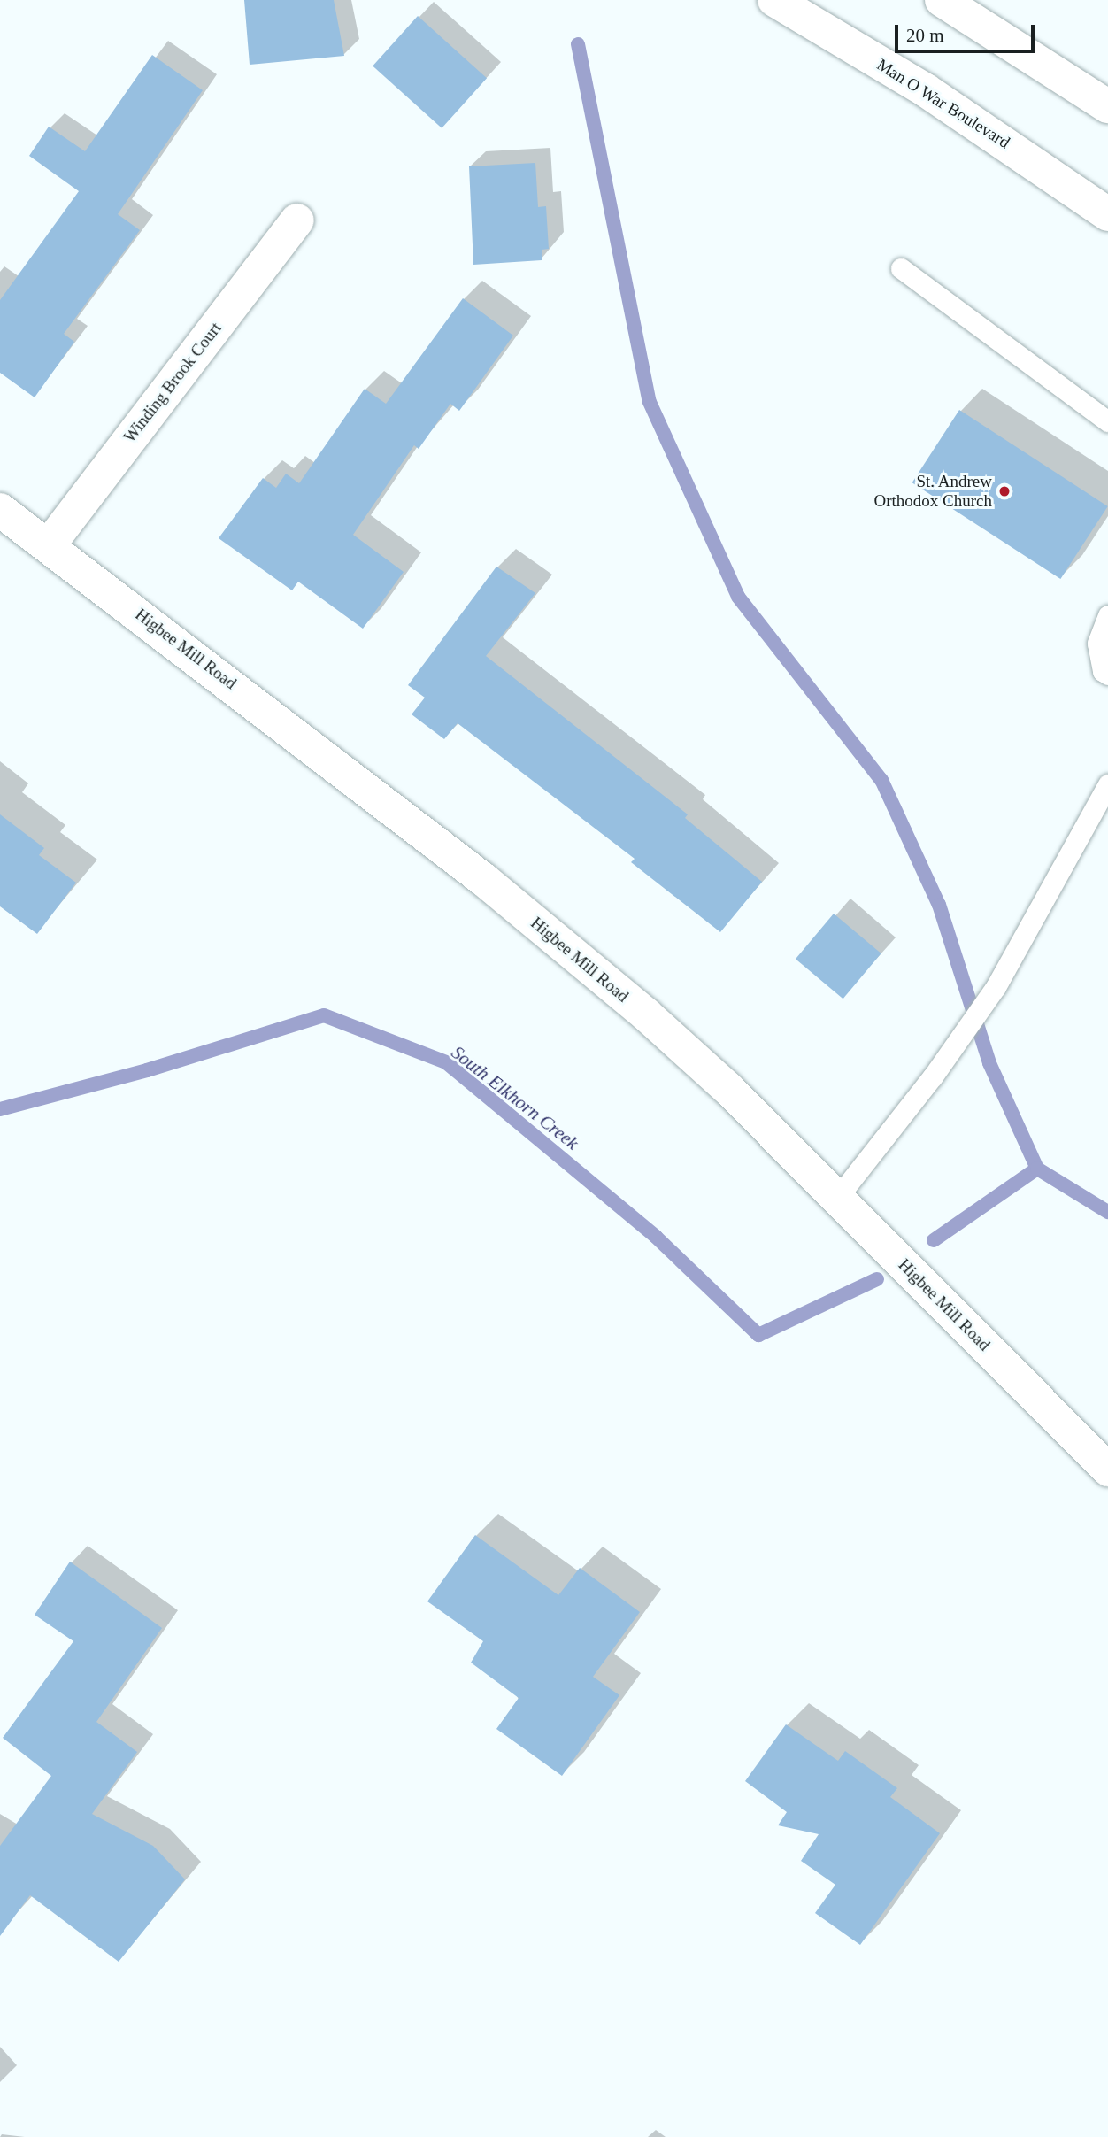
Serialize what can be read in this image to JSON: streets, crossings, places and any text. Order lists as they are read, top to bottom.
{
  "streets": {
    "street": ["Man O War Boulevard", "Winding Brook Court", "Higbee Mill Road"]
  },
  "crossings": [
    ["Winding Brook Court", "Higbee Mill Road"]
  ],
  "water": ["South Elkhorn Creek"],
  "places": ["St. Andrew Orthodox Church"],
  "scale_bar": "20 m"
}
